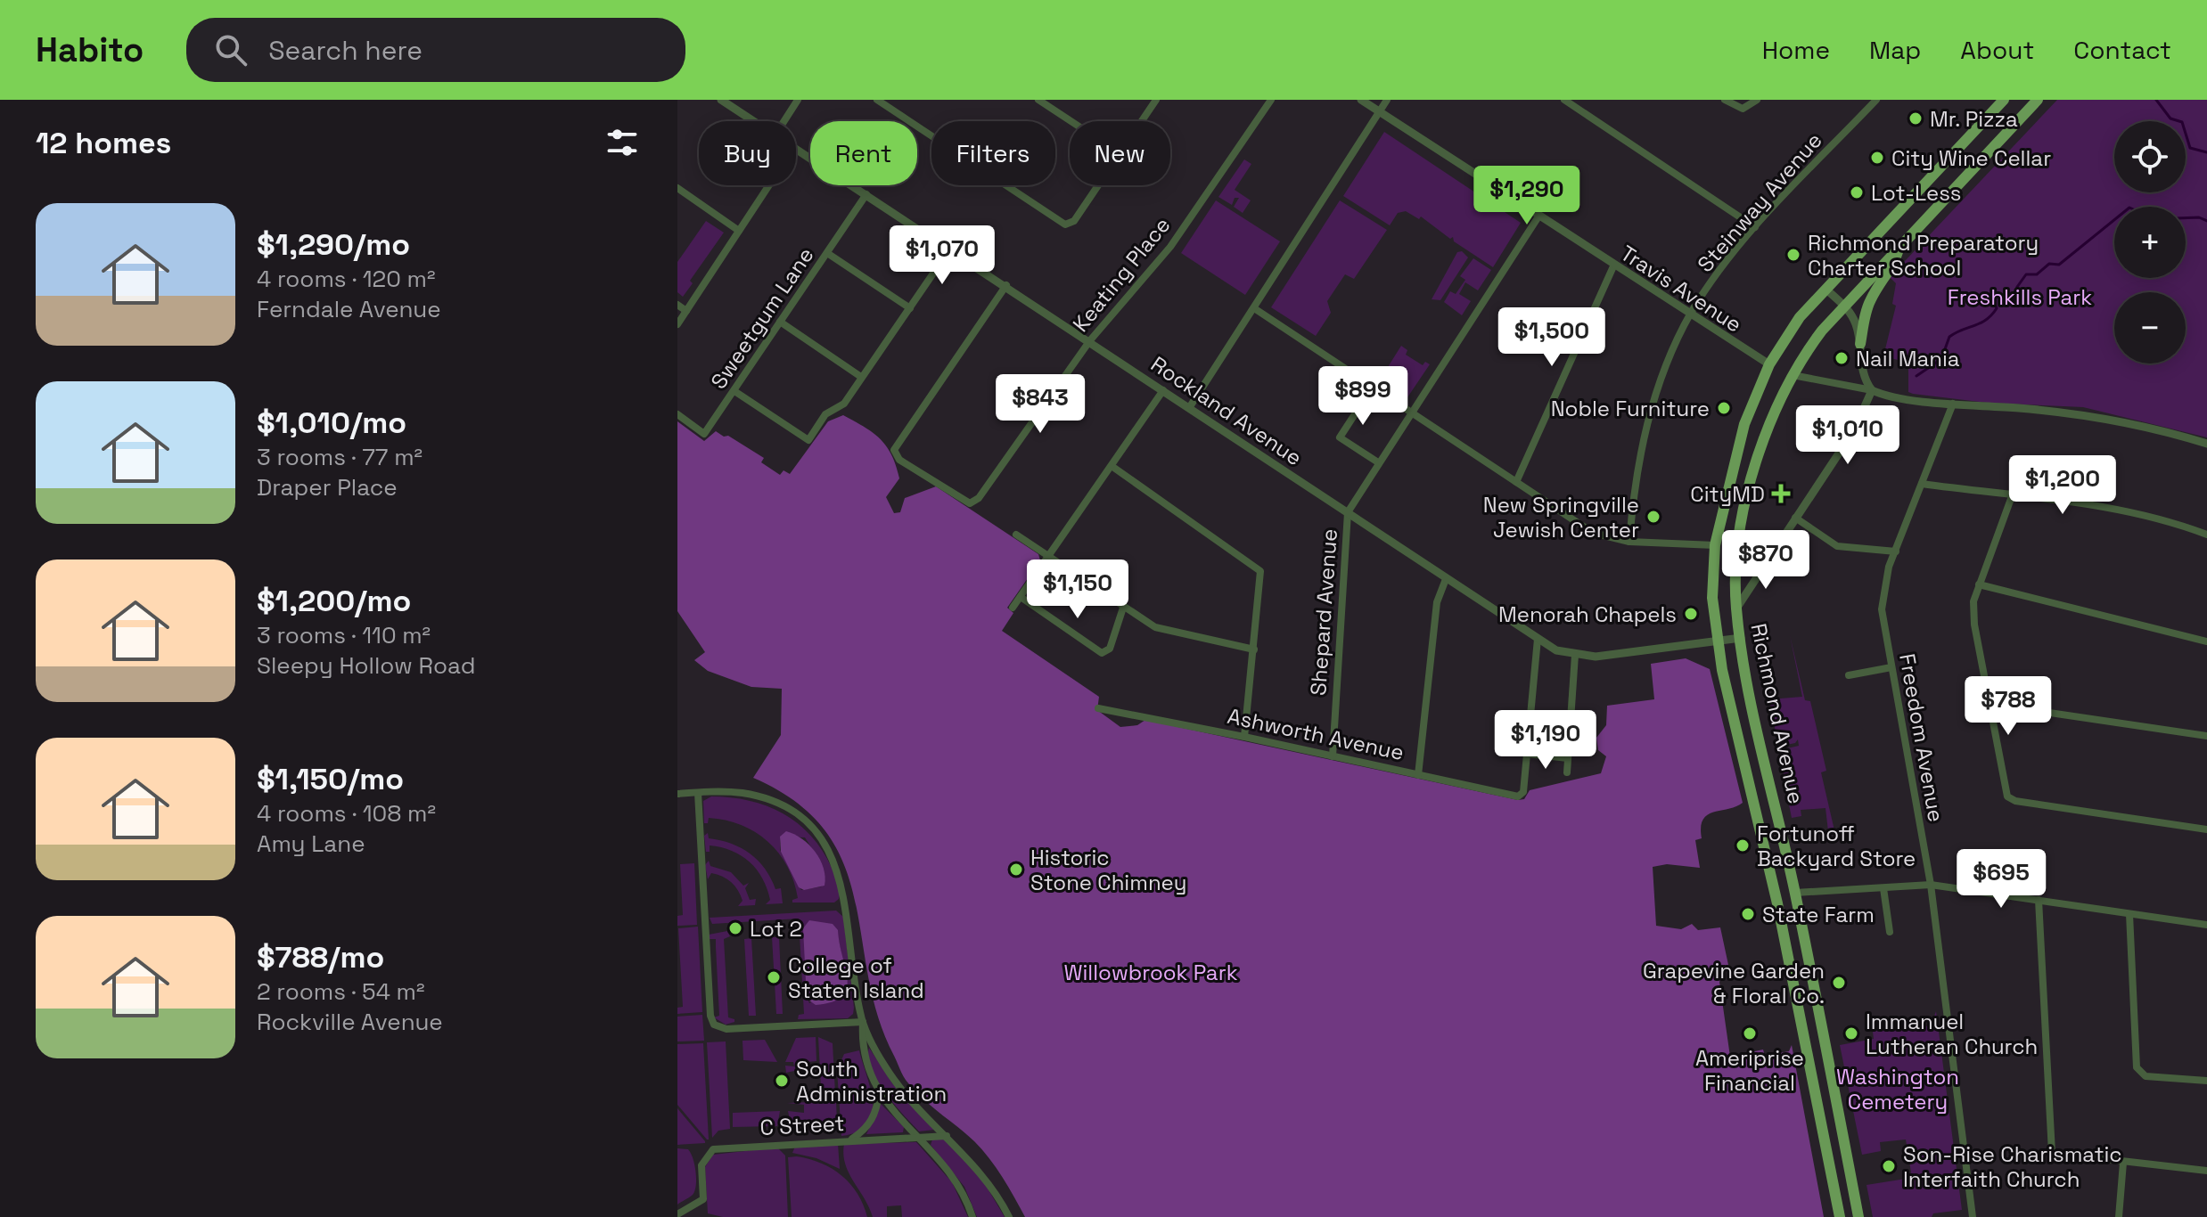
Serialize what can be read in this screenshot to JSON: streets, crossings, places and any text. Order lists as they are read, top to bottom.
{
  "streets": {
    "main road": ["Richmond Avenue"],
    "street": [
      "Steinway Avenue",
      "Keating Place",
      "Travis Avenue",
      "Sweetgum Lane",
      "Rockland Avenue",
      "Shepard Avenue",
      "Ashworth Avenue",
      "Freedom Avenue",
      "C Street"
    ]
  },
  "crossings": [
    ["Steinway Avenue", "Travis Avenue"],
    ["Keating Place", "Rockland Avenue"],
    ["Travis Avenue", "Richmond Avenue"],
    ["Sweetgum Lane", "Rockland Avenue"],
    ["Rockland Avenue", "Shepard Avenue"],
    ["Rockland Avenue", "Richmond Avenue"],
    ["Shepard Avenue", "Ashworth Avenue"]
  ],
  "parks": ["Freshkills Park", "Willowbrook Park", "Washington Cemetery"],
  "places": {
    "other": [
      "Mr. Pizza",
      "City Wine Cellar",
      "Lot-Less",
      "Richmond Preparatory Charter School",
      "Nail Mania",
      "Noble Furniture",
      "New Springville Jewish Center",
      "Menorah Chapels",
      "Fortunoff Backyard Store",
      "Historic Stone Chimney",
      "State Farm",
      "Lot 2",
      "College of Staten Island",
      "Grapevine Garden & Floral Co.",
      "Ameriprise Financial",
      "Immanuel Lutheran Church",
      "South Administration",
      "Son-Rise Charismatic Interfaith Church"
    ],
    "health": ["CityMD"]
  },
  "page": {
    "header": "Habito",
    "search": "Search here",
    "nav": [
      "Home",
      "Map",
      "About",
      "Contact"
    ],
    "heading": "12 homes",
    "map_buttons": ["+", "−"],
    "chip": [
      "Buy",
      "Rent",
      "Filters",
      "New"
    ],
    "price": [
      "$1,290",
      "$1,070",
      "$1,500",
      "$899",
      "$843",
      "$1,010",
      "$1,200",
      "$870",
      "$1,150",
      "$788",
      "$1,190",
      "$695"
    ],
    "list": [
      {
        "name": "$1,290/mo",
        "note": "4 rooms · 120 m² · Ferndale Avenue"
      },
      {
        "name": "$1,010/mo",
        "note": "3 rooms · 77 m² · Draper Place"
      },
      {
        "name": "$1,200/mo",
        "note": "3 rooms · 110 m² · Sleepy Hollow Road"
      },
      {
        "name": "$1,150/mo",
        "note": "4 rooms · 108 m² · Amy Lane"
      },
      {
        "name": "$788/mo",
        "note": "2 rooms · 54 m² · Rockville Avenue"
      }
    ]
  }
}
